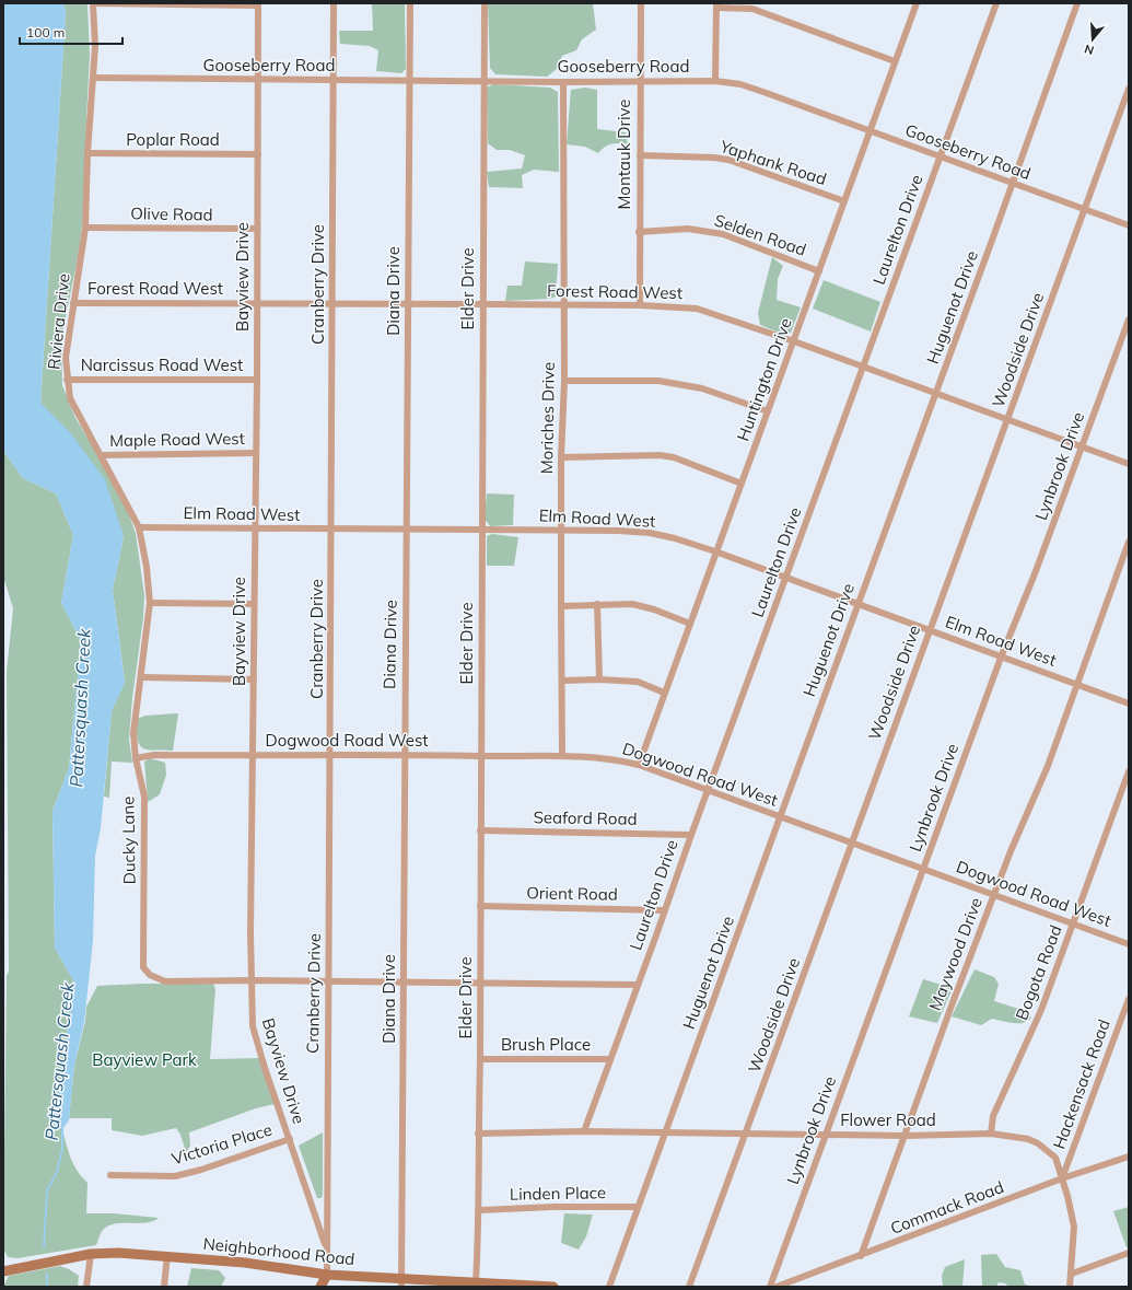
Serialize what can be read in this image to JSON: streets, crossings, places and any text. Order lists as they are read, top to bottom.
{
  "streets": {
    "street": [
      "Gooseberry Road",
      "Poplar Road",
      "Montauk Drive",
      "Yaphank Road",
      "Olive Road",
      "Laurelton Drive",
      "Selden Road",
      "Bayview Drive",
      "Cranberry Drive",
      "Forest Road West",
      "Elder Drive",
      "Diana Drive",
      "Huguenot Drive",
      "Riviera Drive",
      "Woodside Drive",
      "Narcissus Road West",
      "Huntington Drive",
      "Moriches Drive",
      "Maple Road West",
      "Lynbrook Drive",
      "Elm Road West",
      "Dogwood Road West",
      "Seaford Road",
      "Ducky Lane",
      "Orient Road",
      "Maywood Drive",
      "Bogota Road",
      "Brush Place",
      "Hackensack Road",
      "Flower Road",
      "Victoria Place",
      "Linden Place",
      "Commack Road",
      "Neighborhood Road"
    ]
  },
  "crossings": [
    ["Gooseberry Road", "Montauk Drive"],
    ["Gooseberry Road", "Laurelton Drive"],
    ["Gooseberry Road", "Bayview Drive"],
    ["Gooseberry Road", "Cranberry Drive"],
    ["Gooseberry Road", "Elder Drive"],
    ["Gooseberry Road", "Diana Drive"],
    ["Gooseberry Road", "Huguenot Drive"],
    ["Gooseberry Road", "Riviera Drive"],
    ["Gooseberry Road", "Woodside Drive"],
    ["Gooseberry Road", "Huntington Drive"],
    ["Gooseberry Road", "Moriches Drive"],
    ["Poplar Road", "Bayview Drive"],
    ["Poplar Road", "Riviera Drive"],
    ["Montauk Drive", "Yaphank Road"],
    ["Montauk Drive", "Selden Road"],
    ["Montauk Drive", "Forest Road West"],
    ["Yaphank Road", "Huntington Drive"],
    ["Olive Road", "Bayview Drive"],
    ["Olive Road", "Riviera Drive"],
    ["Laurelton Drive", "Forest Road West"],
    ["Laurelton Drive", "Elm Road West"],
    ["Laurelton Drive", "Dogwood Road West"],
    ["Laurelton Drive", "Seaford Road"],
    ["Laurelton Drive", "Orient Road"],
    ["Laurelton Drive", "Brush Place"],
    ["Laurelton Drive", "Flower Road"],
    ["Selden Road", "Huntington Drive"],
    ["Bayview Drive", "Cranberry Drive"],
    ["Bayview Drive", "Forest Road West"],
    ["Bayview Drive", "Narcissus Road West"],
    ["Bayview Drive", "Maple Road West"],
    ["Bayview Drive", "Elm Road West"],
    ["Bayview Drive", "Dogwood Road West"],
    ["Bayview Drive", "Ducky Lane"],
    ["Bayview Drive", "Victoria Place"],
    ["Cranberry Drive", "Forest Road West"],
    ["Cranberry Drive", "Elm Road West"],
    ["Cranberry Drive", "Dogwood Road West"],
    ["Cranberry Drive", "Neighborhood Road"],
    ["Forest Road West", "Elder Drive"],
    ["Forest Road West", "Diana Drive"],
    ["Forest Road West", "Huguenot Drive"],
    ["Forest Road West", "Riviera Drive"],
    ["Forest Road West", "Woodside Drive"],
    ["Forest Road West", "Huntington Drive"],
    ["Forest Road West", "Moriches Drive"],
    ["Forest Road West", "Lynbrook Drive"],
    ["Elder Drive", "Elm Road West"],
    ["Elder Drive", "Dogwood Road West"],
    ["Elder Drive", "Seaford Road"],
    ["Elder Drive", "Orient Road"],
    ["Elder Drive", "Brush Place"],
    ["Elder Drive", "Flower Road"],
    ["Elder Drive", "Linden Place"],
    ["Elder Drive", "Neighborhood Road"],
    ["Diana Drive", "Elm Road West"],
    ["Diana Drive", "Dogwood Road West"],
    ["Diana Drive", "Neighborhood Road"],
    ["Huguenot Drive", "Elm Road West"],
    ["Huguenot Drive", "Dogwood Road West"],
    ["Huguenot Drive", "Flower Road"],
    ["Huguenot Drive", "Linden Place"],
    ["Riviera Drive", "Narcissus Road West"],
    ["Riviera Drive", "Maple Road West"],
    ["Riviera Drive", "Elm Road West"],
    ["Riviera Drive", "Ducky Lane"],
    ["Woodside Drive", "Elm Road West"],
    ["Woodside Drive", "Dogwood Road West"],
    ["Woodside Drive", "Flower Road"],
    ["Huntington Drive", "Elm Road West"],
    ["Huntington Drive", "Dogwood Road West"],
    ["Moriches Drive", "Elm Road West"],
    ["Moriches Drive", "Dogwood Road West"],
    ["Lynbrook Drive", "Elm Road West"],
    ["Lynbrook Drive", "Dogwood Road West"],
    ["Lynbrook Drive", "Flower Road"],
    ["Elm Road West", "Maywood Drive"],
    ["Dogwood Road West", "Ducky Lane"],
    ["Dogwood Road West", "Maywood Drive"],
    ["Dogwood Road West", "Bogota Road"],
    ["Maywood Drive", "Flower Road"],
    ["Maywood Drive", "Commack Road"],
    ["Bogota Road", "Flower Road"],
    ["Hackensack Road", "Flower Road"],
    ["Hackensack Road", "Commack Road"],
    ["Flower Road", "Commack Road"]
  ],
  "water": ["Pattersquash Creek"],
  "parks": ["Bayview Park"],
  "scale_bar": "100 m",
  "north": "bottom"
}
